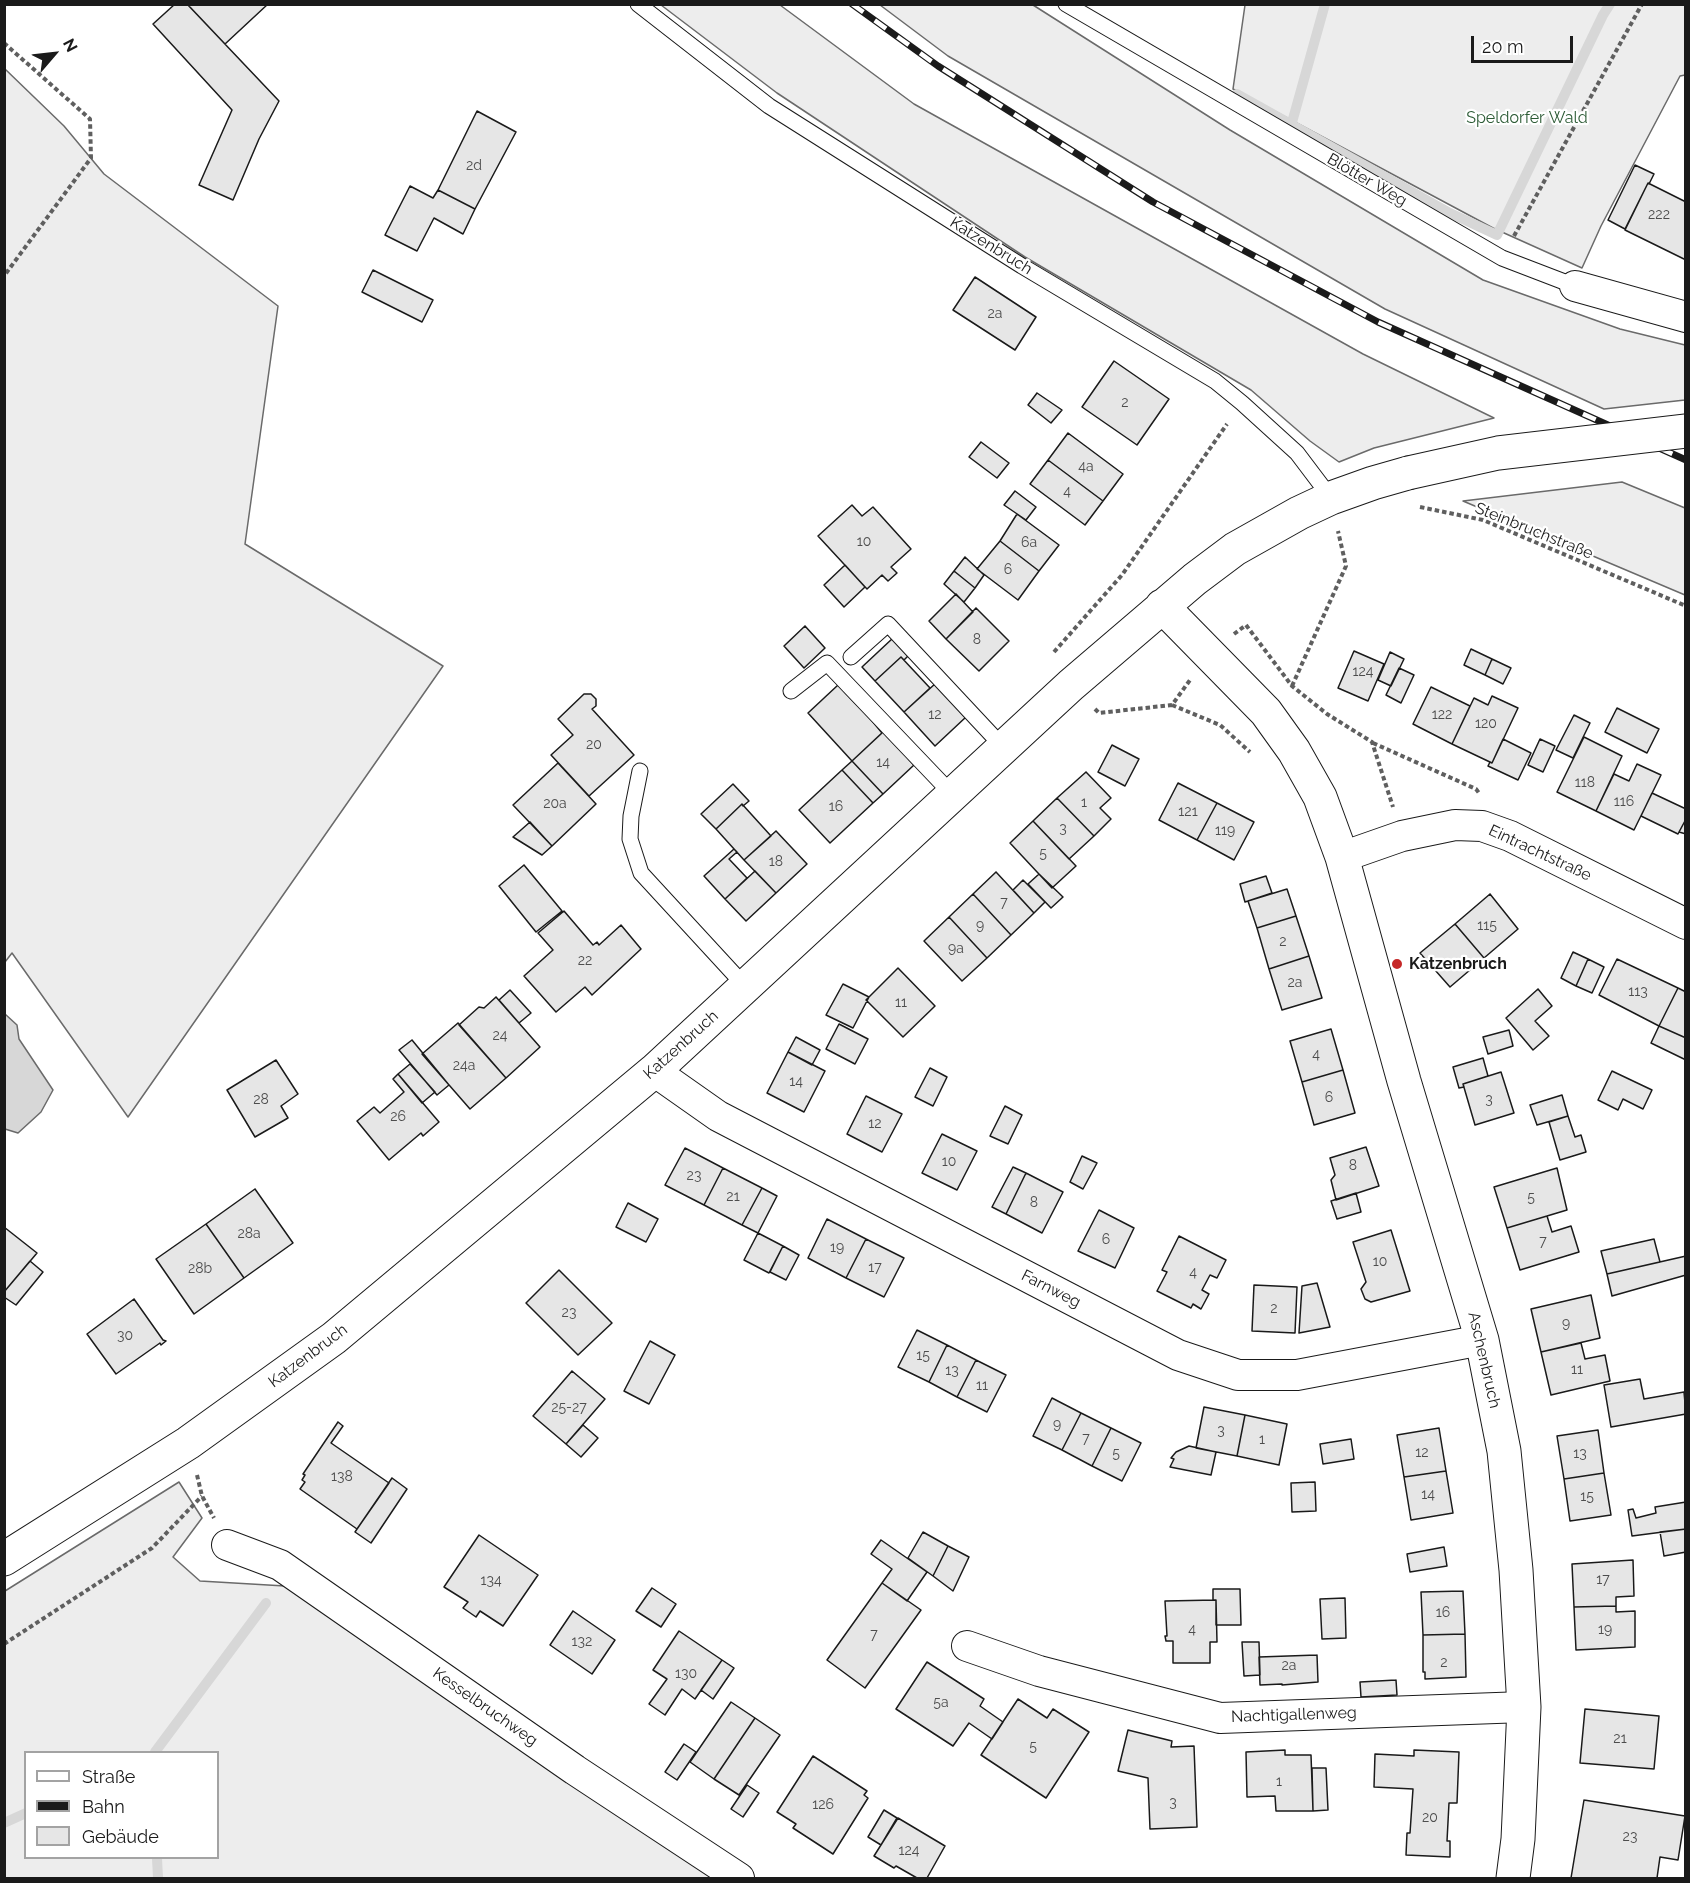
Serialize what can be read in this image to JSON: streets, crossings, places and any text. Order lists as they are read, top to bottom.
{
  "streets": {
    "street": [
      "Blötter Weg",
      "Katzenbruch",
      "Eintrachtstraße",
      "Farnweg",
      "Aschenbruch",
      "Kesselbruchweg",
      "Nachtigallenweg"
    ],
    "path": ["Steinbruchstraße"]
  },
  "crossings": [
    ["Katzenbruch", "Steinbruchstraße"],
    ["Katzenbruch", "Farnweg"],
    ["Eintrachtstraße", "Aschenbruch"],
    ["Farnweg", "Aschenbruch"],
    ["Aschenbruch", "Nachtigallenweg"]
  ],
  "parks": ["Speldorfer Wald"],
  "places": ["Katzenbruch"],
  "house_numbers": [
    "2d",
    "222",
    "2a",
    "2",
    "4a",
    "4",
    "10",
    "6a",
    "6",
    "8",
    "124",
    "12",
    "122",
    "120",
    "20",
    "14",
    "118",
    "116",
    "1",
    "20a",
    "16",
    "121",
    "3",
    "119",
    "5",
    "18",
    "7",
    "9",
    "115",
    "2",
    "9a",
    "22",
    "2a",
    "113",
    "11",
    "24",
    "4",
    "24a",
    "14",
    "6",
    "28",
    "3",
    "26",
    "12",
    "10",
    "8",
    "23",
    "21",
    "5",
    "8",
    "28a",
    "6",
    "7",
    "19",
    "10",
    "17",
    "28b",
    "4",
    "2",
    "23",
    "9",
    "30",
    "15",
    "11",
    "13",
    "11",
    "25-27",
    "9",
    "3",
    "7",
    "1",
    "12",
    "5",
    "13",
    "138",
    "14",
    "15",
    "17",
    "134",
    "16",
    "4",
    "19",
    "7",
    "132",
    "2",
    "2a",
    "130",
    "5a",
    "21",
    "5",
    "1",
    "3",
    "126",
    "20",
    "23",
    "124"
  ],
  "legend": ["Straße", "Bahn", "Gebäude"],
  "scale_bar": "20 m",
  "north": "top right"
}
